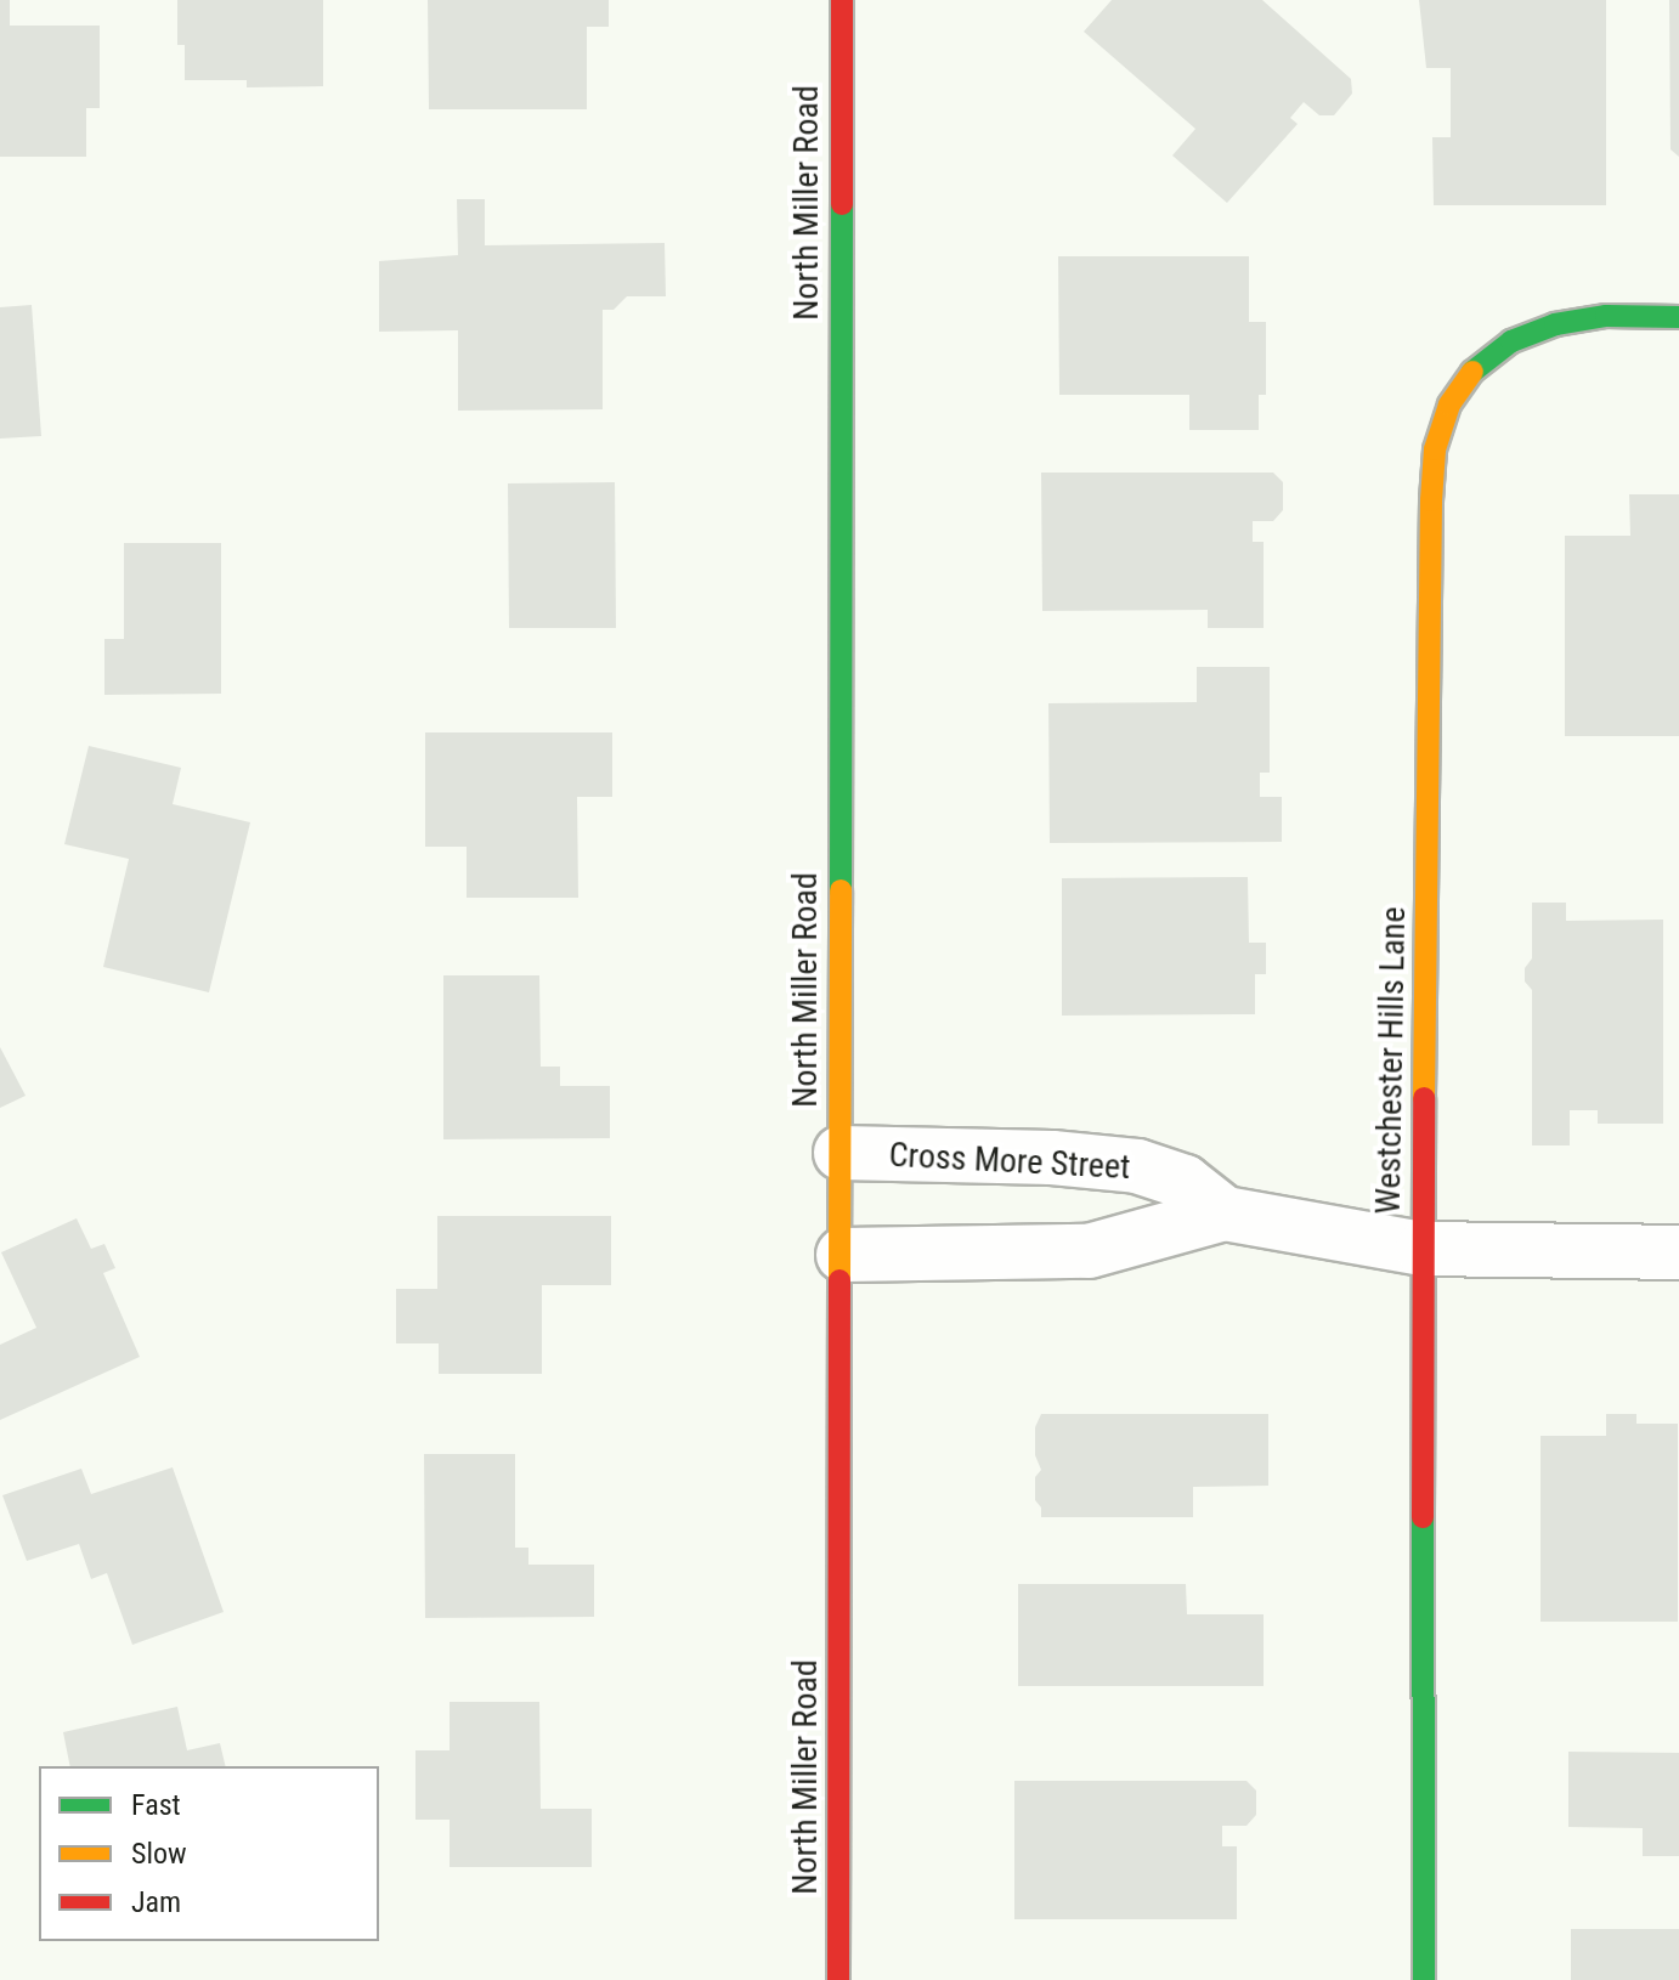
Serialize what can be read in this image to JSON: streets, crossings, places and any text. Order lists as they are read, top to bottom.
{
  "streets": {
    "street": ["North Miller Road", "Westchester Hills Lane", "Cross More Street"]
  },
  "crossings": [
    ["North Miller Road", "Cross More Street"],
    ["Westchester Hills Lane", "Cross More Street"]
  ],
  "legend": ["Fast", "Slow", "Jam"]
}
